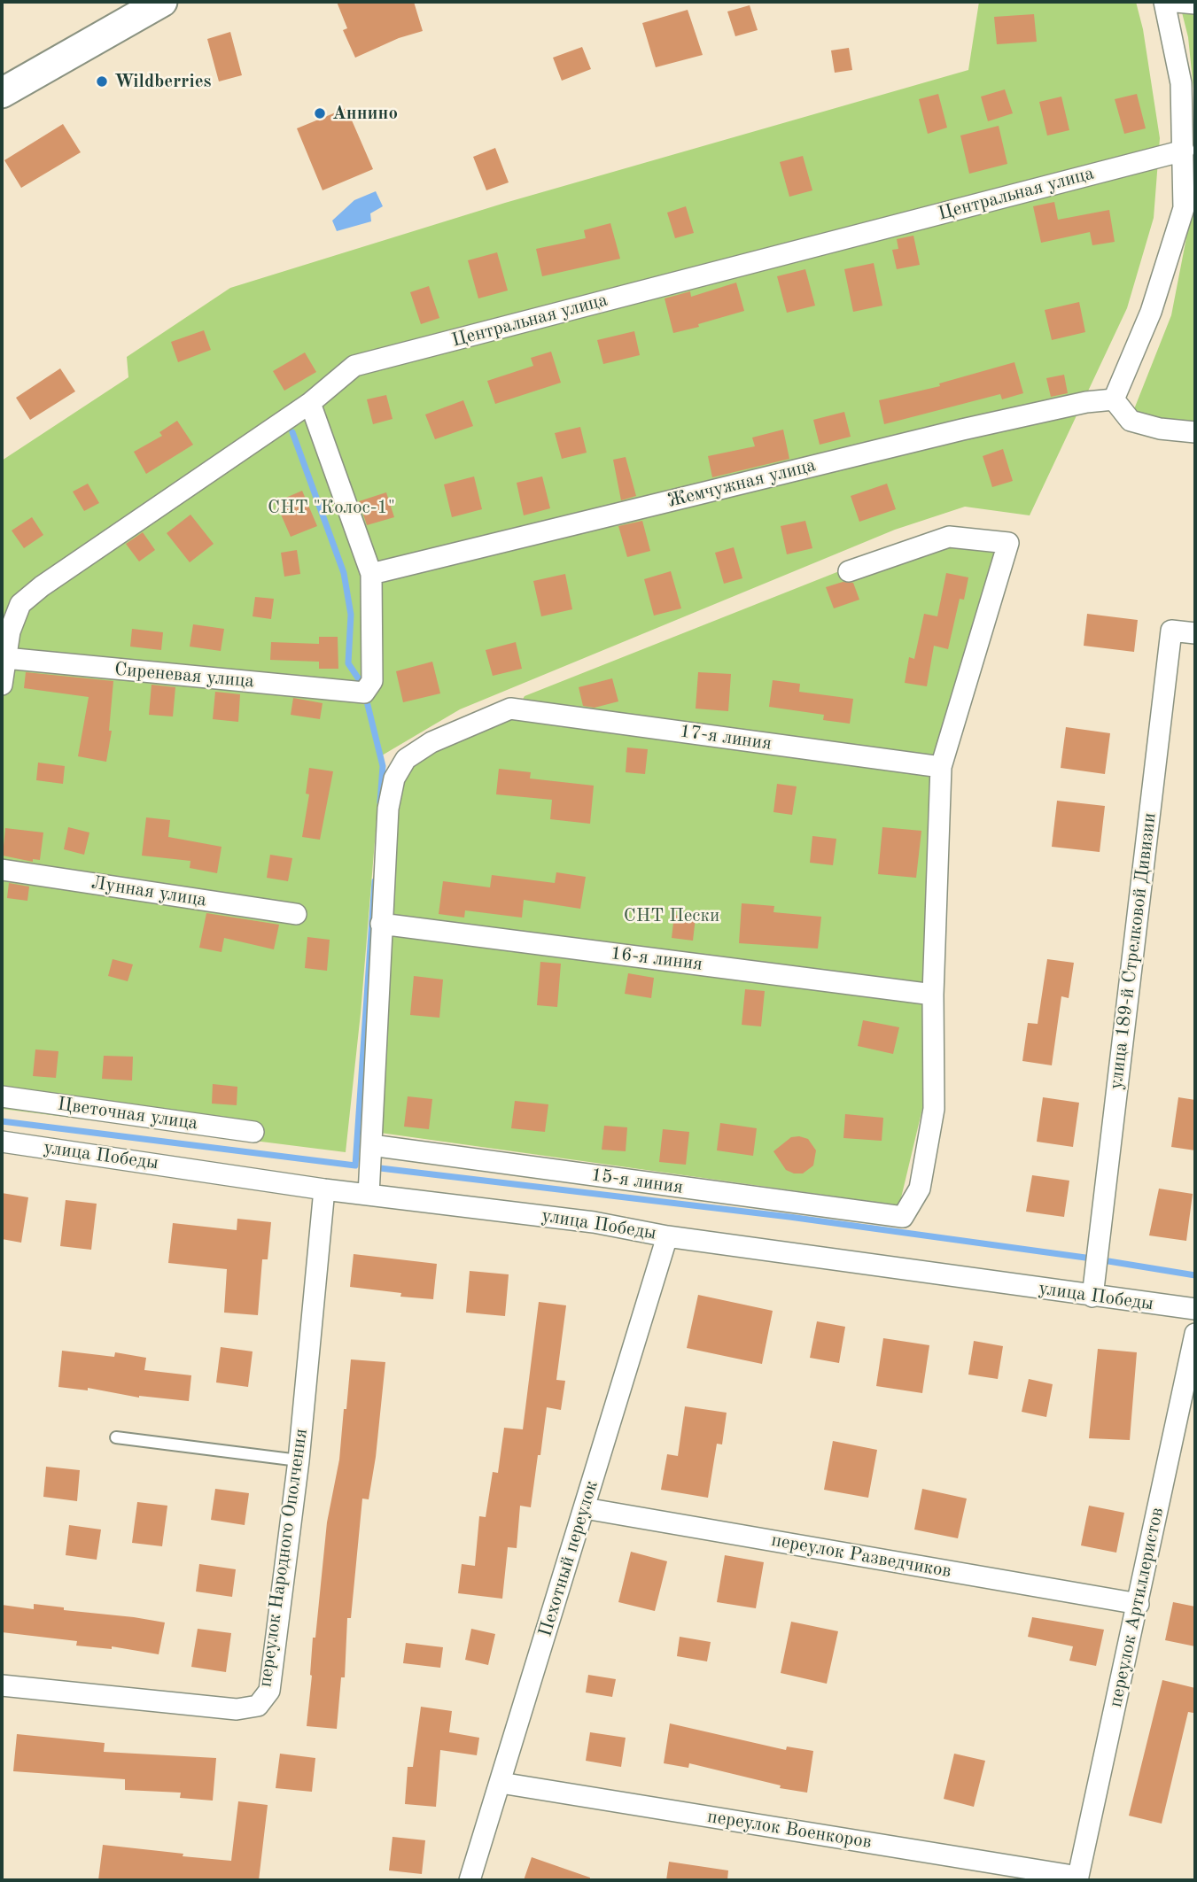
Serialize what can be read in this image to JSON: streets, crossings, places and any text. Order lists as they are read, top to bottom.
{
  "streets": {
    "street": [
      "Центральная улица",
      "Жемчужная улица",
      "Сиреневая улица",
      "17-я линия",
      "Лунная улица",
      "улица 189-й Стрелковой Дивизии",
      "16-я линия",
      "Цветочная улица",
      "улица Победы",
      "15-я линия",
      "переулок Разведчиков",
      "переулок Народного Ополчения",
      "Пехотный переулок",
      "переулок Артиллеристов",
      "переулок Военкоров"
    ]
  },
  "crossings": [
    ["Центральная улица", "Сиреневая улица"],
    ["Жемчужная улица", "Сиреневая улица"],
    ["17-я линия", "16-я линия"],
    ["улица 189-й Стрелковой Дивизии", "улица Победы"],
    ["16-я линия", "15-я линия"],
    ["улица Победы", "переулок Народного Ополчения"],
    ["улица Победы", "Пехотный переулок"],
    ["переулок Разведчиков", "Пехотный переулок"],
    ["переулок Разведчиков", "переулок Артиллеристов"],
    ["Пехотный переулок", "переулок Военкоров"],
    ["переулок Артиллеристов", "переулок Военкоров"]
  ],
  "parks": ["СНТ \"Колос-1\"", "СНТ Пески"],
  "places": ["Wildberries", "Аннино"]
}
